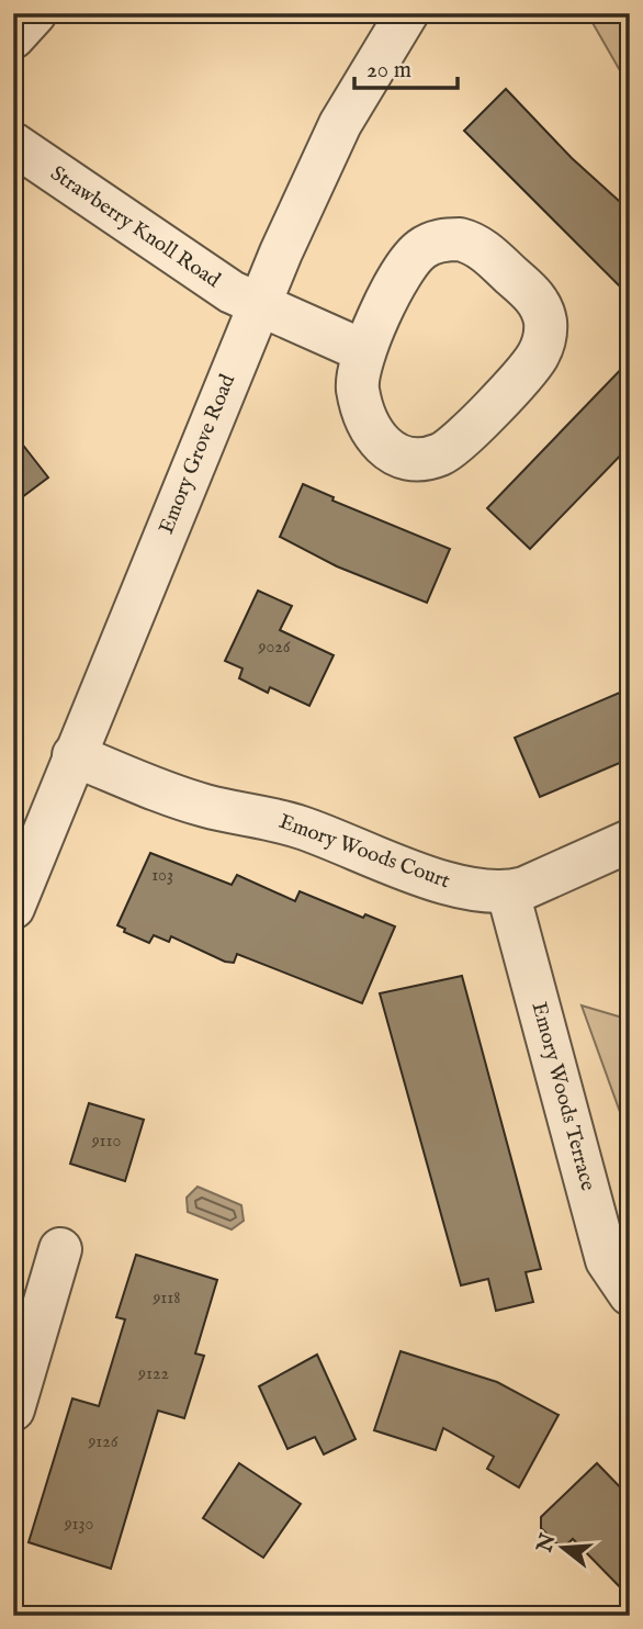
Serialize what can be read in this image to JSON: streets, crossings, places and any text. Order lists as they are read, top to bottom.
{
  "streets": {
    "street": [
      "Strawberry Knoll Road",
      "Emory Grove Road",
      "Emory Woods Court",
      "Emory Woods Terrace"
    ]
  },
  "crossings": [
    ["Strawberry Knoll Road", "Emory Grove Road"],
    ["Emory Grove Road", "Emory Woods Court"],
    ["Emory Woods Court", "Emory Woods Terrace"]
  ],
  "house_numbers": [
    "9026",
    "103",
    "9110",
    "9118",
    "9122",
    "9126",
    "9130"
  ],
  "scale_bar": "20 m",
  "north": "left"
}
